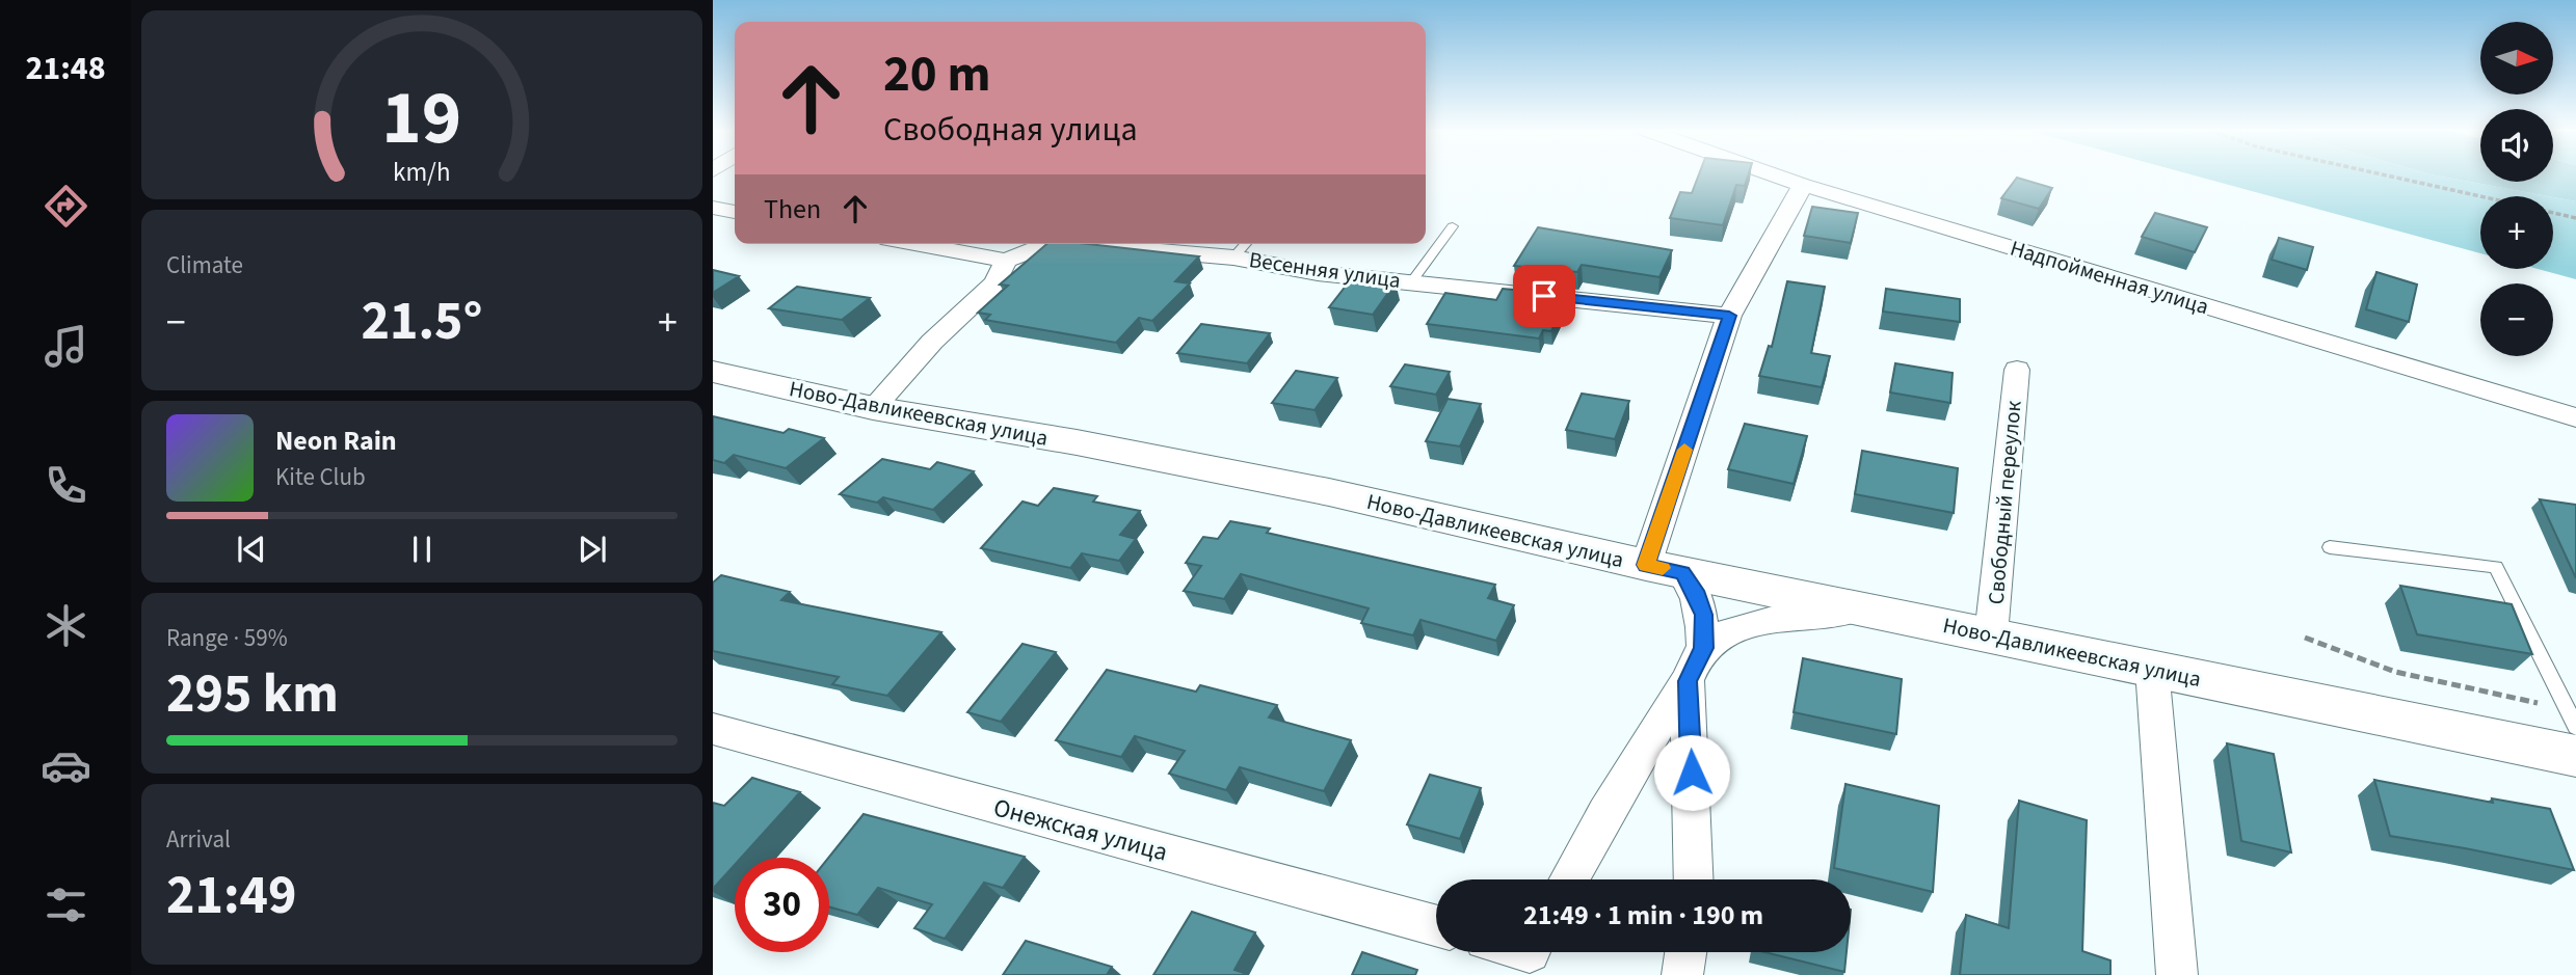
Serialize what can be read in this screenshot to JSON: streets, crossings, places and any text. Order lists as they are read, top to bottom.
{
  "streets": {
    "street": [
      "Весенняя улица",
      "Надпойменная улица",
      "Ново-Давликеевская улица",
      "Свободный переулок",
      "Онежская улица"
    ]
  },
  "crossings": [
    ["Ново-Давликеевская улица", "Свободный переулок"]
  ],
  "north": "right",
  "page": {
    "tabs": "21:48",
    "map_buttons": ["+", "−"],
    "turn": ["20 m", "Свободная улица"],
    "then": "Then",
    "tile": [
      "Climate",
      ["Range · 59%", "295 km"],
      ["Arrival", "21:49"]
    ],
    "heat": ["−", "21.5°", "+"],
    "song": ["Neon Rain", "Kite Club"],
    "limit": "30",
    "trip": "21:49 · 1 min · 190 m",
    "gauge": ["19", "km/h"]
  }
}
